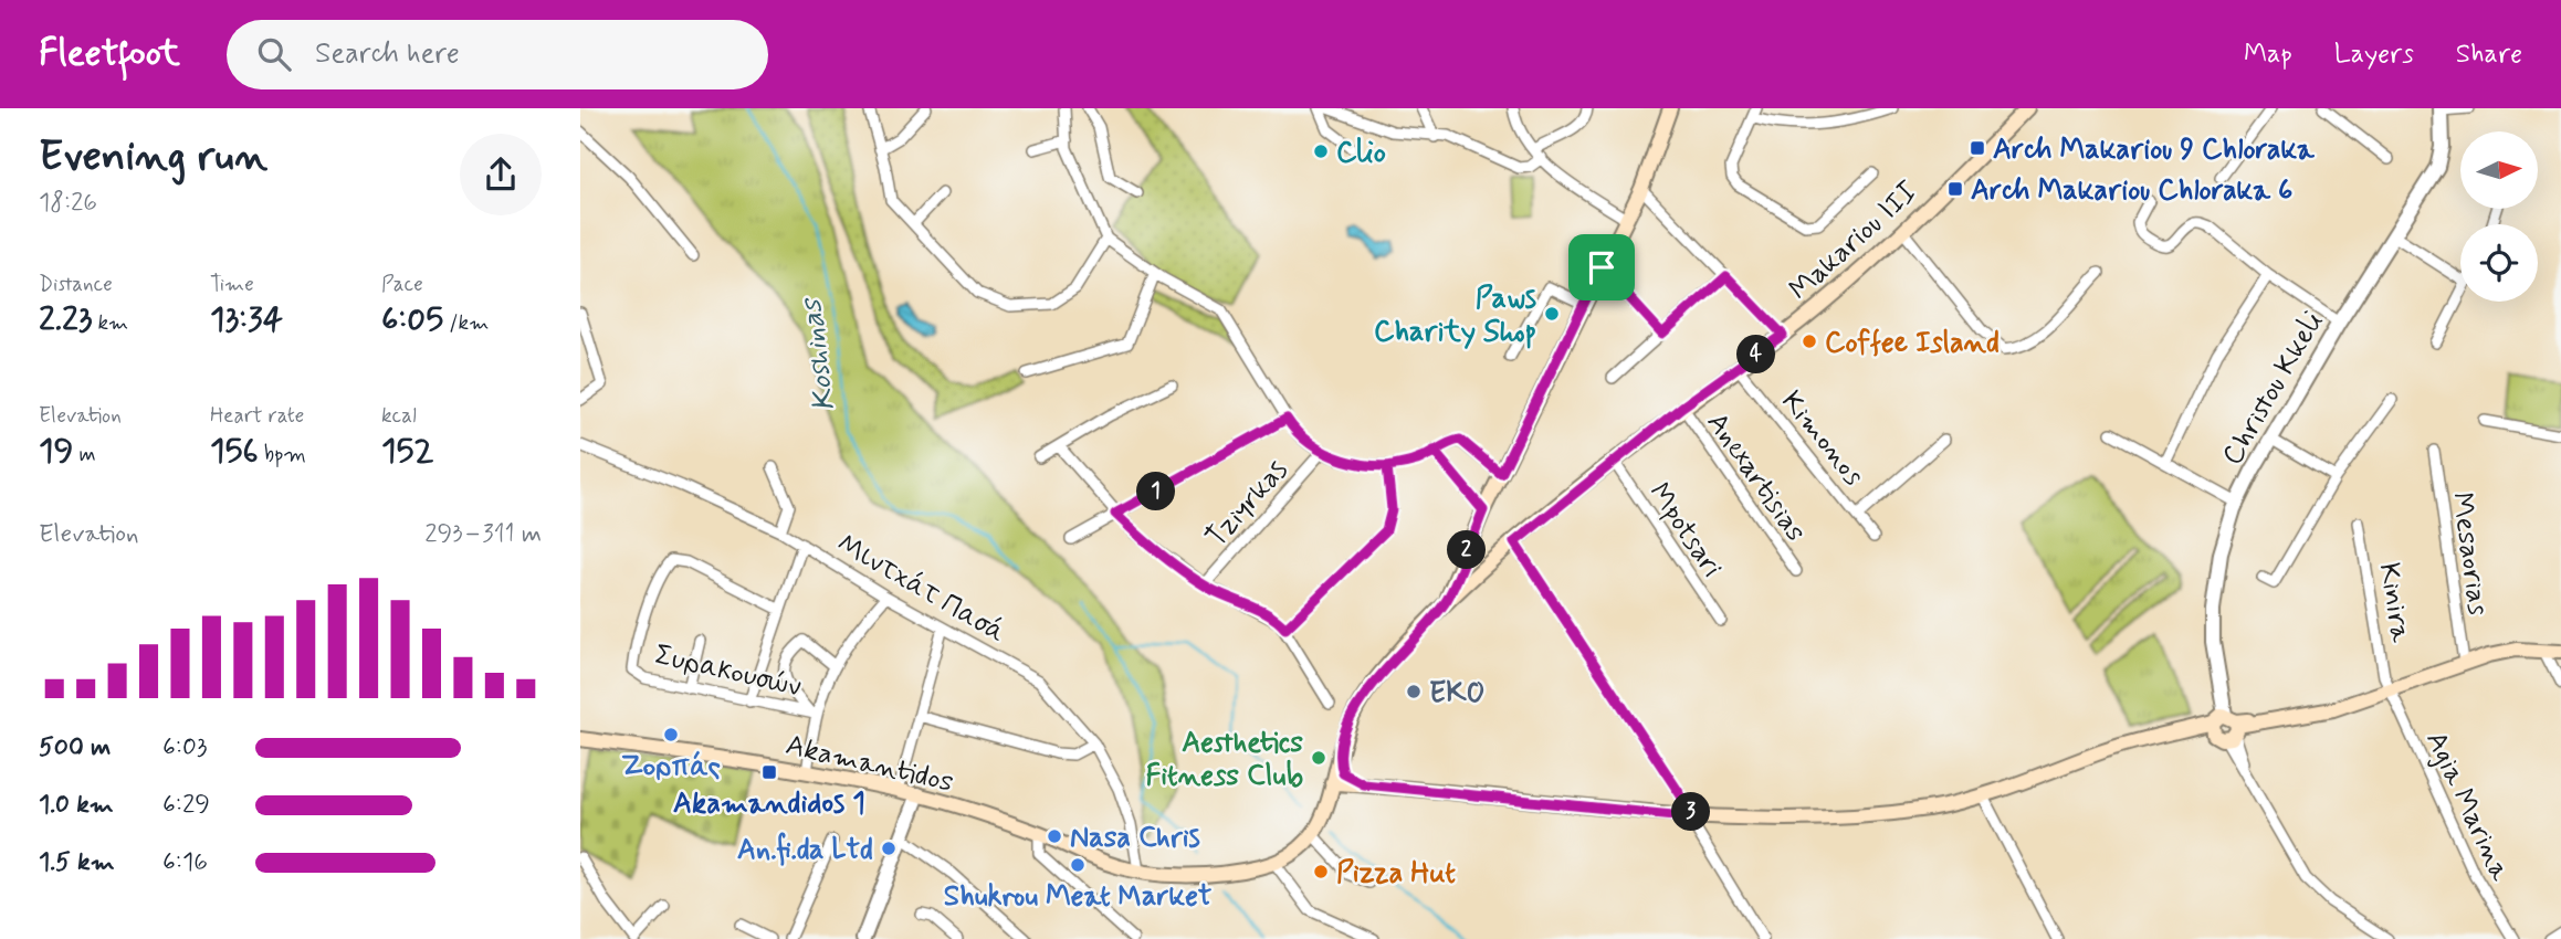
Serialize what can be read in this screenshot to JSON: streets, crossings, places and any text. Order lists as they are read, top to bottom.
{
  "streets": {
    "main road": ["Makariou III", "Akamantidos"],
    "street": [
      "Christou Kkeli",
      "Kimonos",
      "Anexartisias",
      "Tziyrkas",
      "Mpotsari",
      "Mesaorias",
      "Μιντχάτ Πασά",
      "Kinira",
      "Συρακουσών",
      "Agia Marina"
    ]
  },
  "crossings": [
    ["Makariou III", "Kimonos"],
    ["Makariou III", "Anexartisias"],
    ["Makariou III", "Mpotsari"],
    ["Makariou III", "Μιντχάτ Πασά"],
    ["Makariou III", "Akamantidos"],
    ["Μιντχάτ Πασά", "Συρακουσών"],
    ["Μιντχάτ Πασά", "Akamantidos"],
    ["Kinira", "Agia Marina"],
    ["Συρακουσών", "Akamantidos"]
  ],
  "water": ["Koshinas"],
  "places": {
    "transit": ["Arch Makariou 9 Chloraka", "Arch Makariou Chloraka 6", "Akamandidos 1"],
    "other": [
      "Clio",
      "Paws Charity Shop",
      "Coffee Island",
      "EKO",
      "Ζορπάς",
      "Aesthetics Fitness Club",
      "Nasa Chris",
      "An.fi.da Ltd",
      "Shukrou Meat Market",
      "Pizza Hut"
    ]
  },
  "north": "right",
  "page": {
    "header": "Fleetfoot",
    "search": "Search here",
    "nav": ["Map", "Layers", "Share"],
    "heading": ["Evening run", "18:26"],
    "stats": [
      ["Distance", "2.23 km"],
      ["Time", "13:34"],
      ["Pace", "6:05 /km"],
      ["Elevation", "19 m"],
      ["Heart rate", "156 bpm"],
      ["kcal", "152"]
    ],
    "pins": [
      "4",
      "1",
      "2",
      "3"
    ],
    "chart": ["Elevation", "293–311 m"],
    "list": [
      {
        "name": "500 m",
        "note": "6:03"
      },
      {
        "name": "1.0 km",
        "note": "6:29"
      },
      {
        "name": "1.5 km",
        "note": "6:16"
      }
    ]
  }
}
